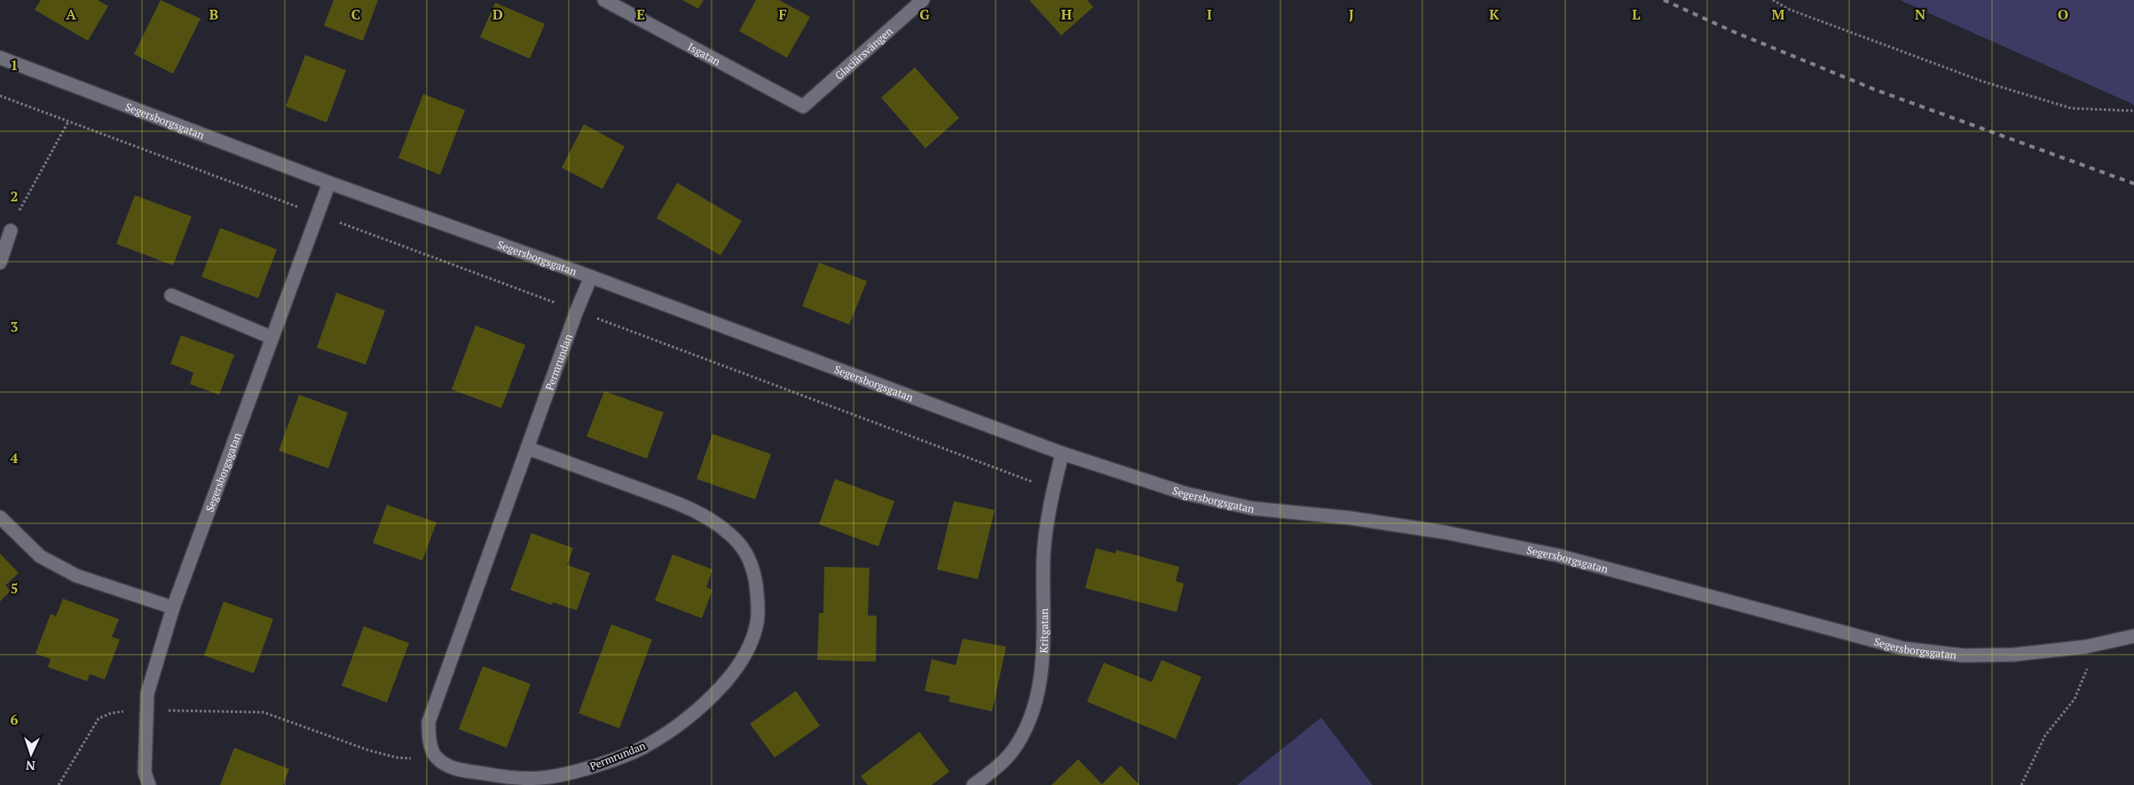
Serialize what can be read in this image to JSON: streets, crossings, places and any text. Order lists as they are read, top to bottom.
{
  "streets": {
    "street": [
      "Isgatan",
      "Glaciärsvängen",
      "Segersborgsgatan",
      "Permrundan",
      "Kritgatan"
    ]
  },
  "crossings": [
    ["Isgatan", "Glaciärsvängen"],
    ["Segersborgsgatan", "Permrundan"],
    ["Segersborgsgatan", "Kritgatan"]
  ],
  "north": "bottom",
  "grid": {
    "columns": [
      "A",
      "B",
      "C",
      "D",
      "E",
      "F",
      "G",
      "H",
      "I",
      "J",
      "K",
      "L",
      "M",
      "N",
      "O"
    ],
    "rows": [
      "1",
      "2",
      "3",
      "4",
      "5",
      "6"
    ]
  }
}
